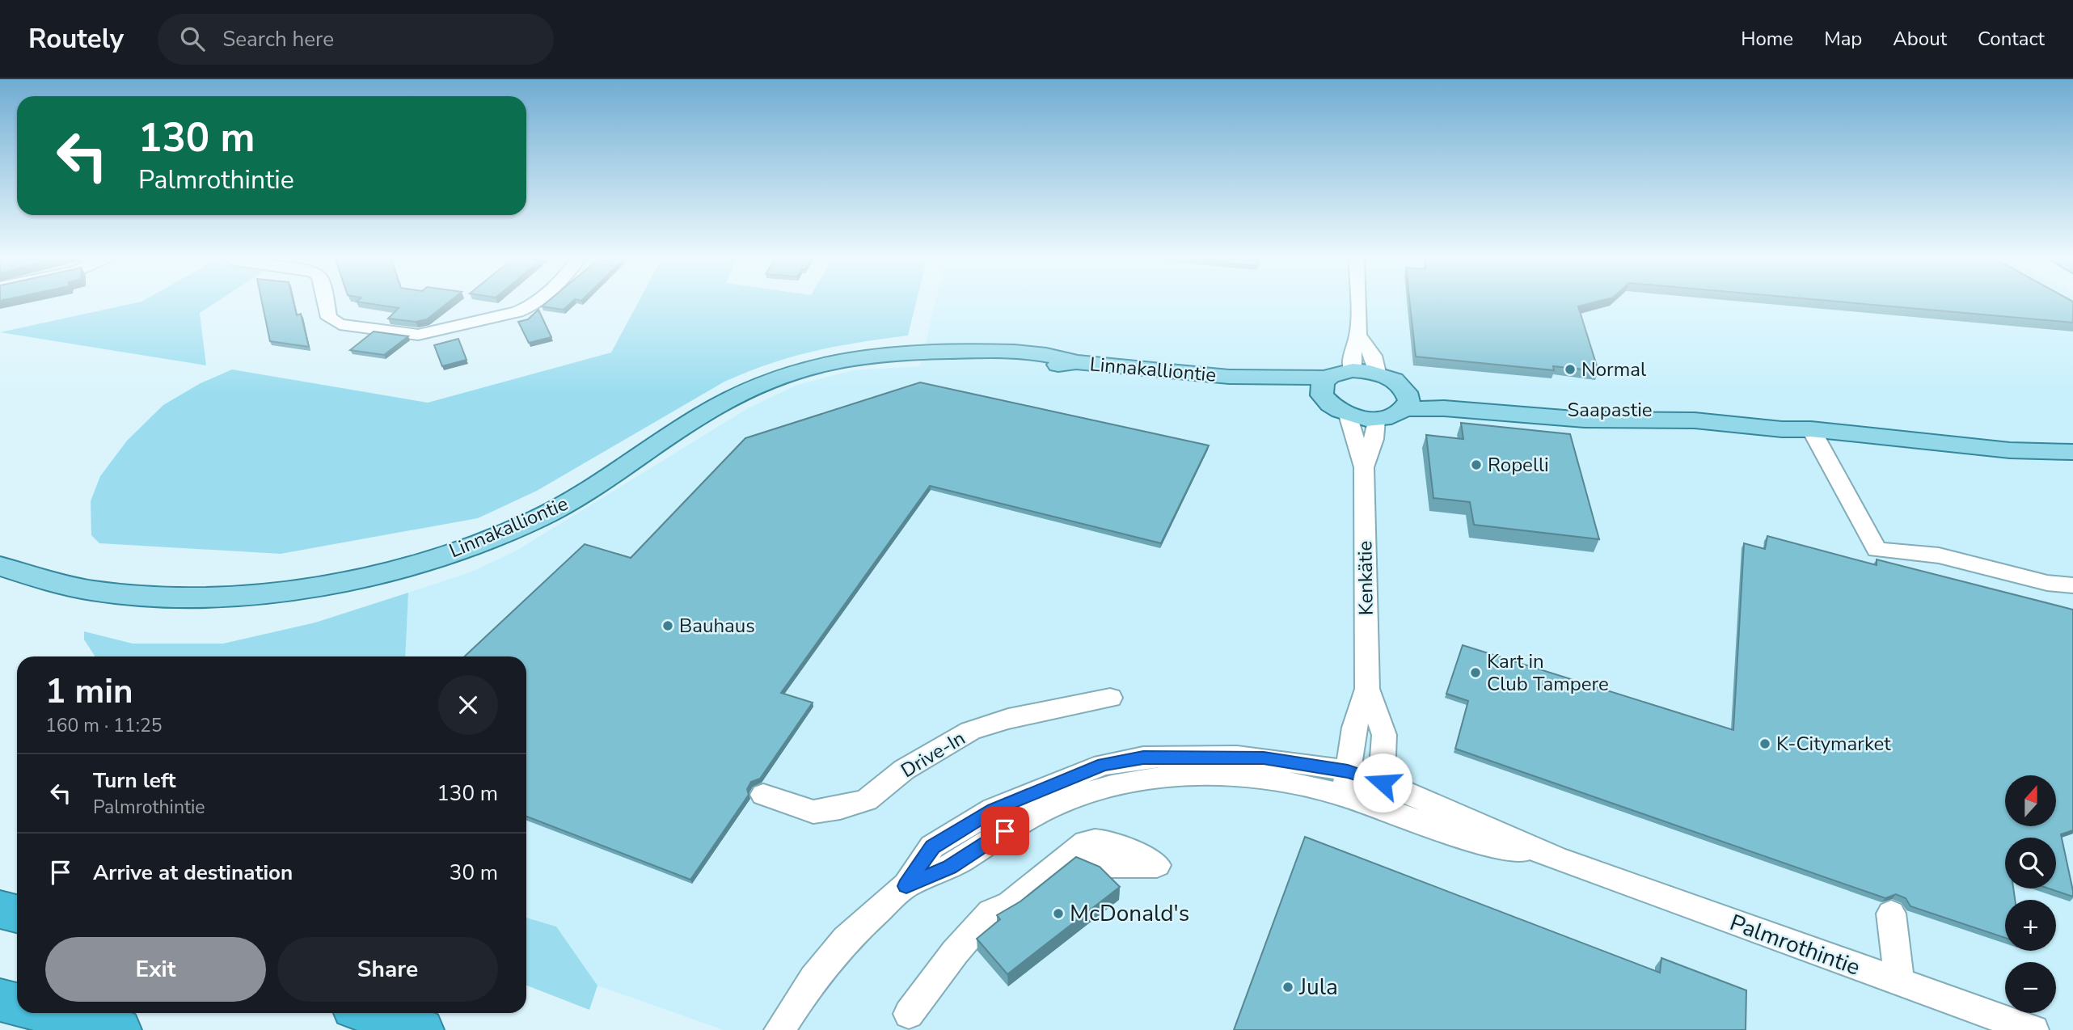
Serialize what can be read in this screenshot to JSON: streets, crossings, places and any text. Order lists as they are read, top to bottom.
{
  "streets": {
    "main road": ["Linnakalliontie", "Saapastie"],
    "street": ["Kenkätie", "Drive-In", "Palmrothintie"]
  },
  "crossings": [
    ["Saapastie", "Kenkätie"],
    ["Kenkätie", "Palmrothintie"]
  ],
  "places": [
    "Normal",
    "Ropelli",
    "Bauhaus",
    "Kart in Club Tampere",
    "K-Citymarket",
    "McDonald's",
    "Jula"
  ],
  "north": "top",
  "page": {
    "header": "Routely",
    "search": "Search here",
    "nav": [
      "Home",
      "Map",
      "About",
      "Contact"
    ],
    "turn": ["130 m", "Palmrothintie"],
    "heading": ["1 min", "160 m · 11:25"],
    "list": [
      {
        "name": "Turn left",
        "note": "Palmrothintie",
        "value": "130 m"
      },
      {
        "name": "Arrive at destination",
        "value": "30 m"
      }
    ],
    "map_buttons": ["+", "−"],
    "buttons": ["Exit", "Share"]
  }
}
